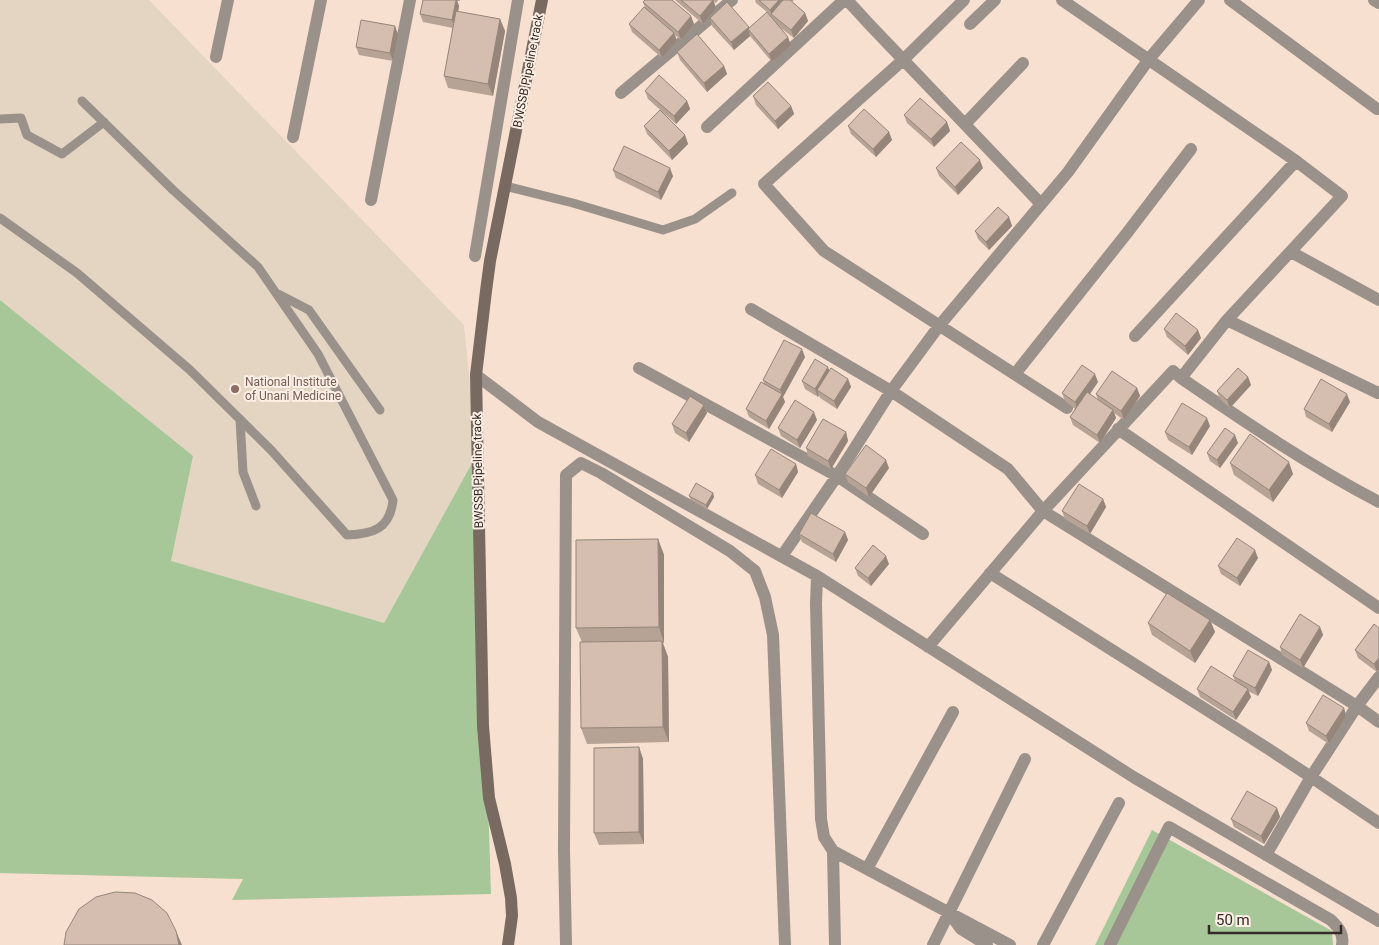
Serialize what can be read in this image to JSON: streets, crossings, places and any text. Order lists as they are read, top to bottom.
{
  "streets": {
    "street": ["BWSSB Pipeline track"]
  },
  "places": ["National Institute of Unani Medicine"],
  "scale_bar": "50 m"
}
